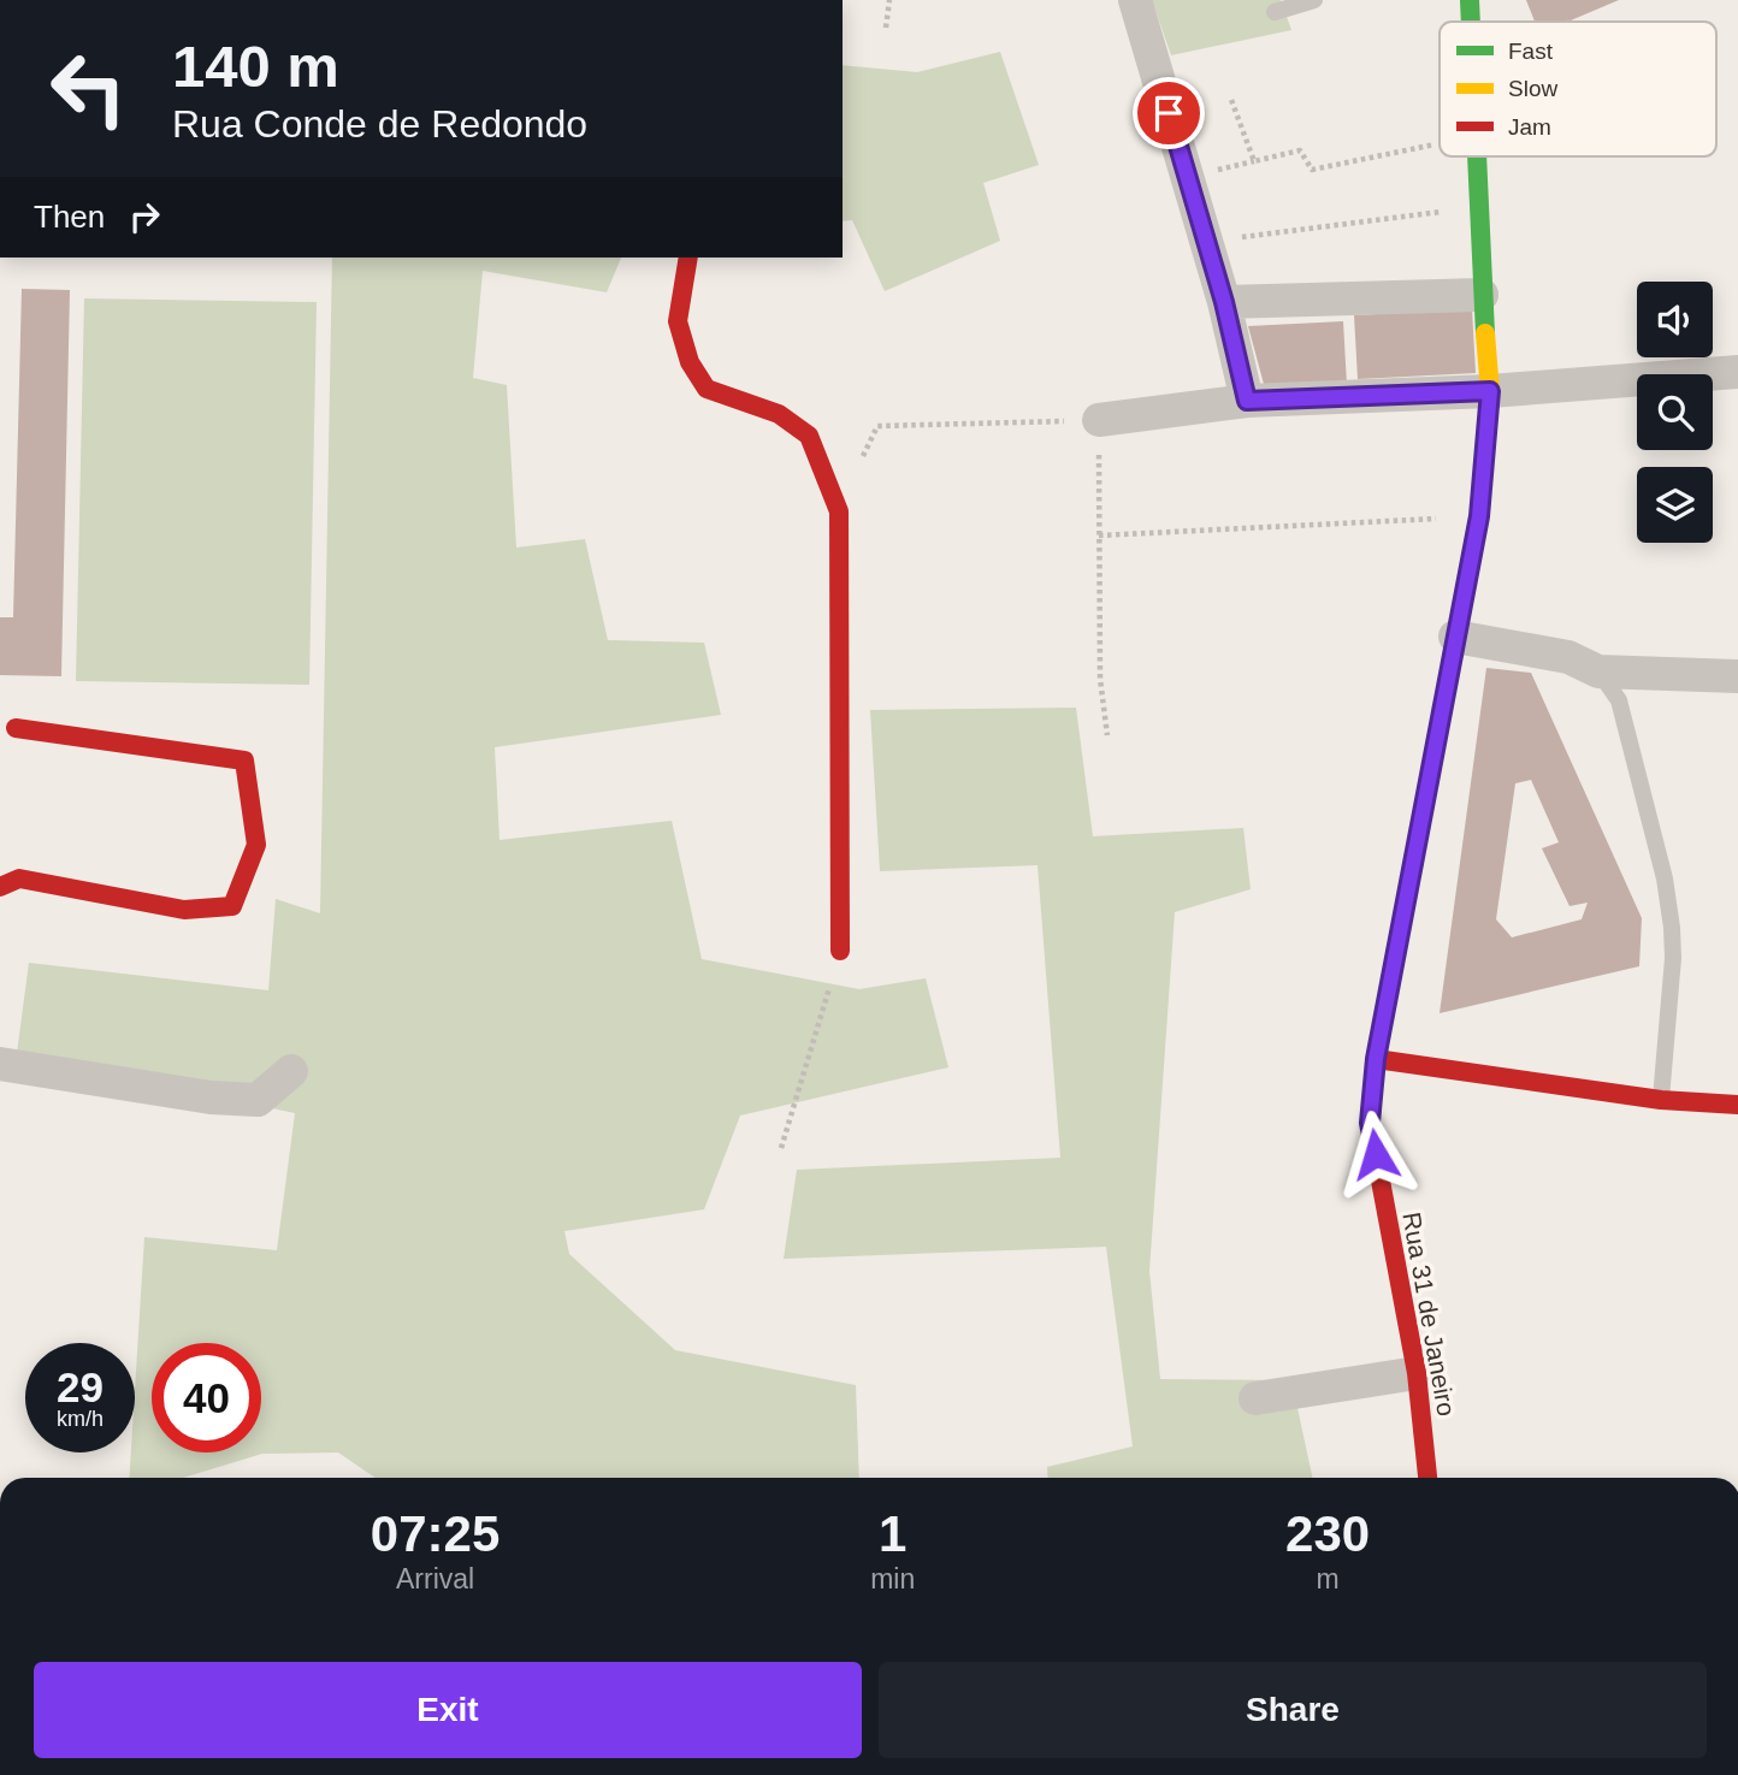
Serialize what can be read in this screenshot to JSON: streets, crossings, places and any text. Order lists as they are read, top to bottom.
{
  "streets": {
    "street": ["Rua 31 de Janeiro"]
  },
  "legend": ["Fast", "Slow", "Jam"],
  "page": {
    "turn": ["140 m", "Rua Conde de Redondo"],
    "then": "Then",
    "speed": "29 km/h",
    "limit": "40",
    "eta": [
      "07:25",
      "Arrival",
      "1",
      "min",
      "230",
      "m"
    ],
    "buttons": ["Exit", "Share"]
  }
}
